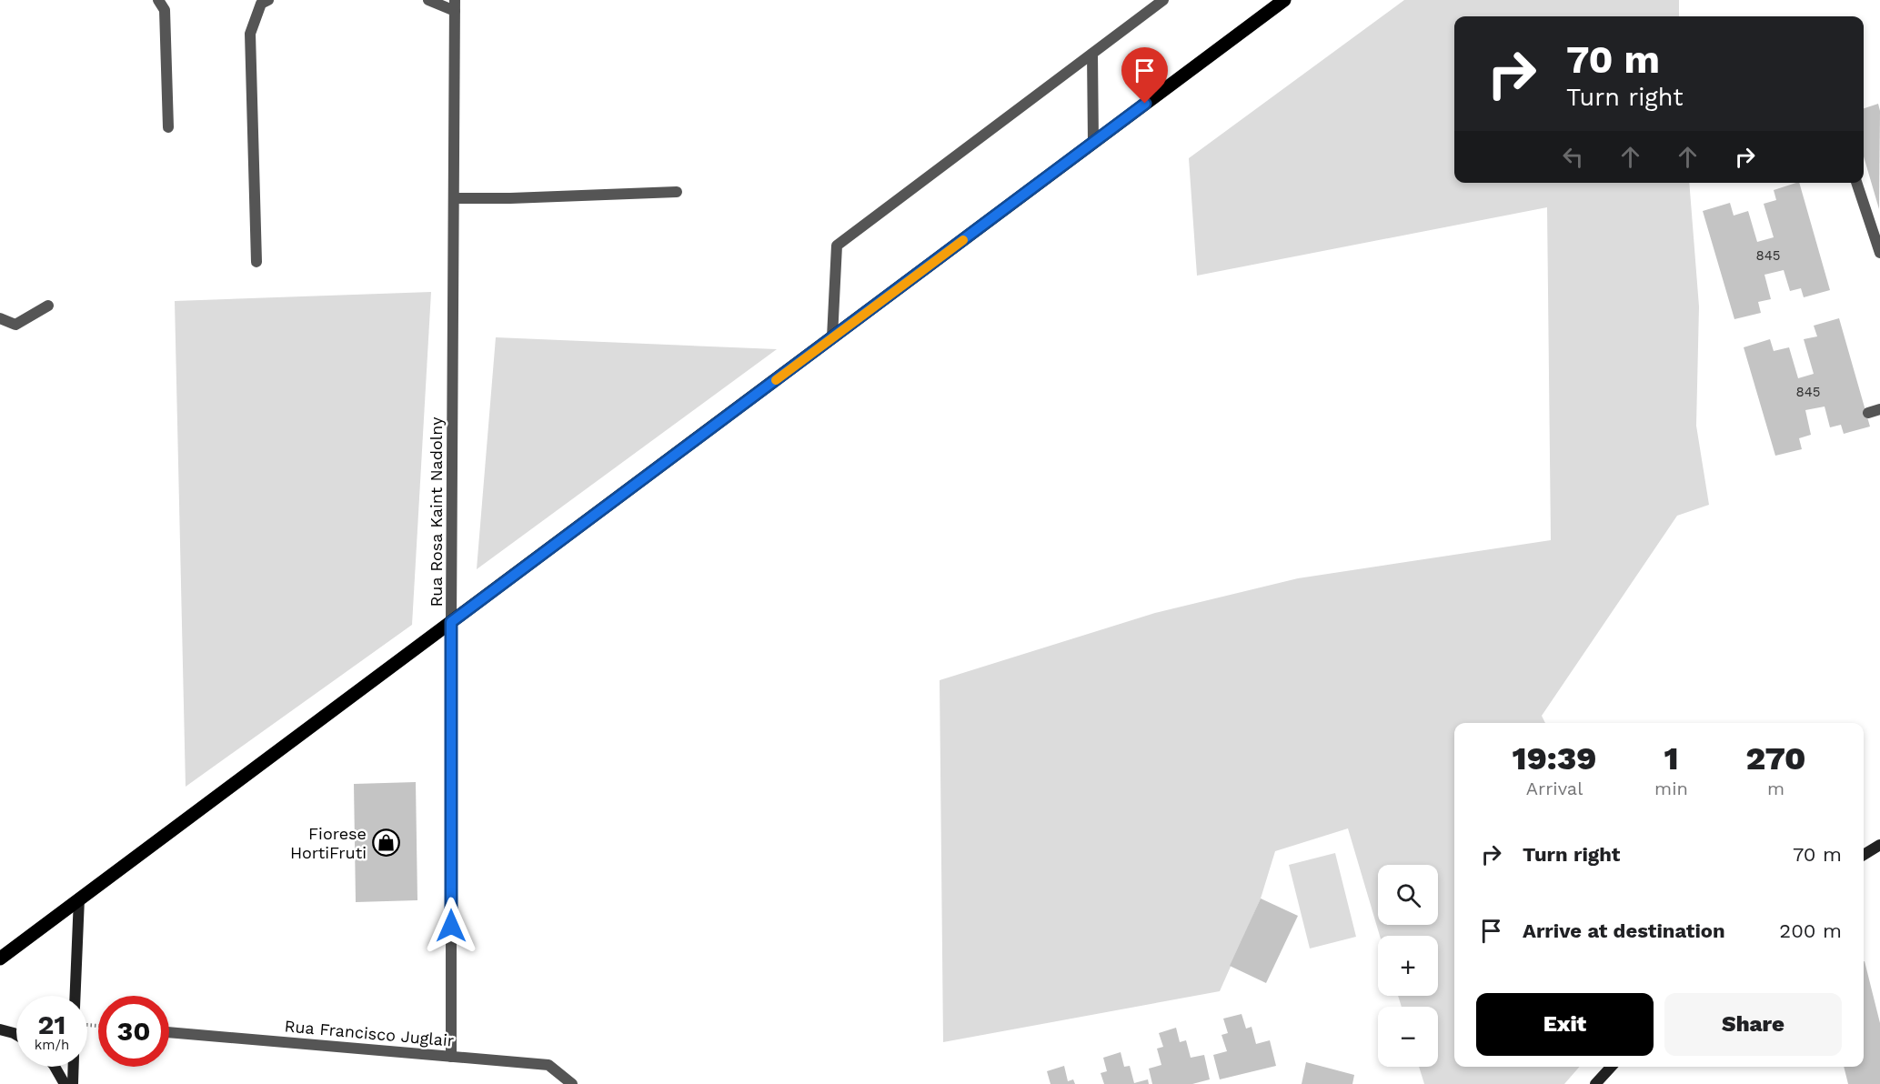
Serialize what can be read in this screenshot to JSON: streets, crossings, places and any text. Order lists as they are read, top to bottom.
{
  "streets": {
    "street": ["Rua Rosa Kaint Nadolny", "Rua Francisco Juglair"]
  },
  "crossings": [
    ["Rua Rosa Kaint Nadolny", "Rua Francisco Juglair"]
  ],
  "places": {
    "shop": ["Fiorese HortiFruti"]
  },
  "house_numbers": ["845", "845"],
  "page": {
    "turn": ["70 m", "Turn right"],
    "eta": [
      "19:39",
      "Arrival",
      "1",
      "min",
      "270",
      "m"
    ],
    "list": [
      {
        "name": "Turn right",
        "value": "70 m"
      },
      {
        "name": "Arrive at destination",
        "value": "200 m"
      }
    ],
    "map_buttons": ["+", "−"],
    "buttons": ["Exit", "Share"],
    "speed": "21 km/h",
    "limit": "30"
  }
}
